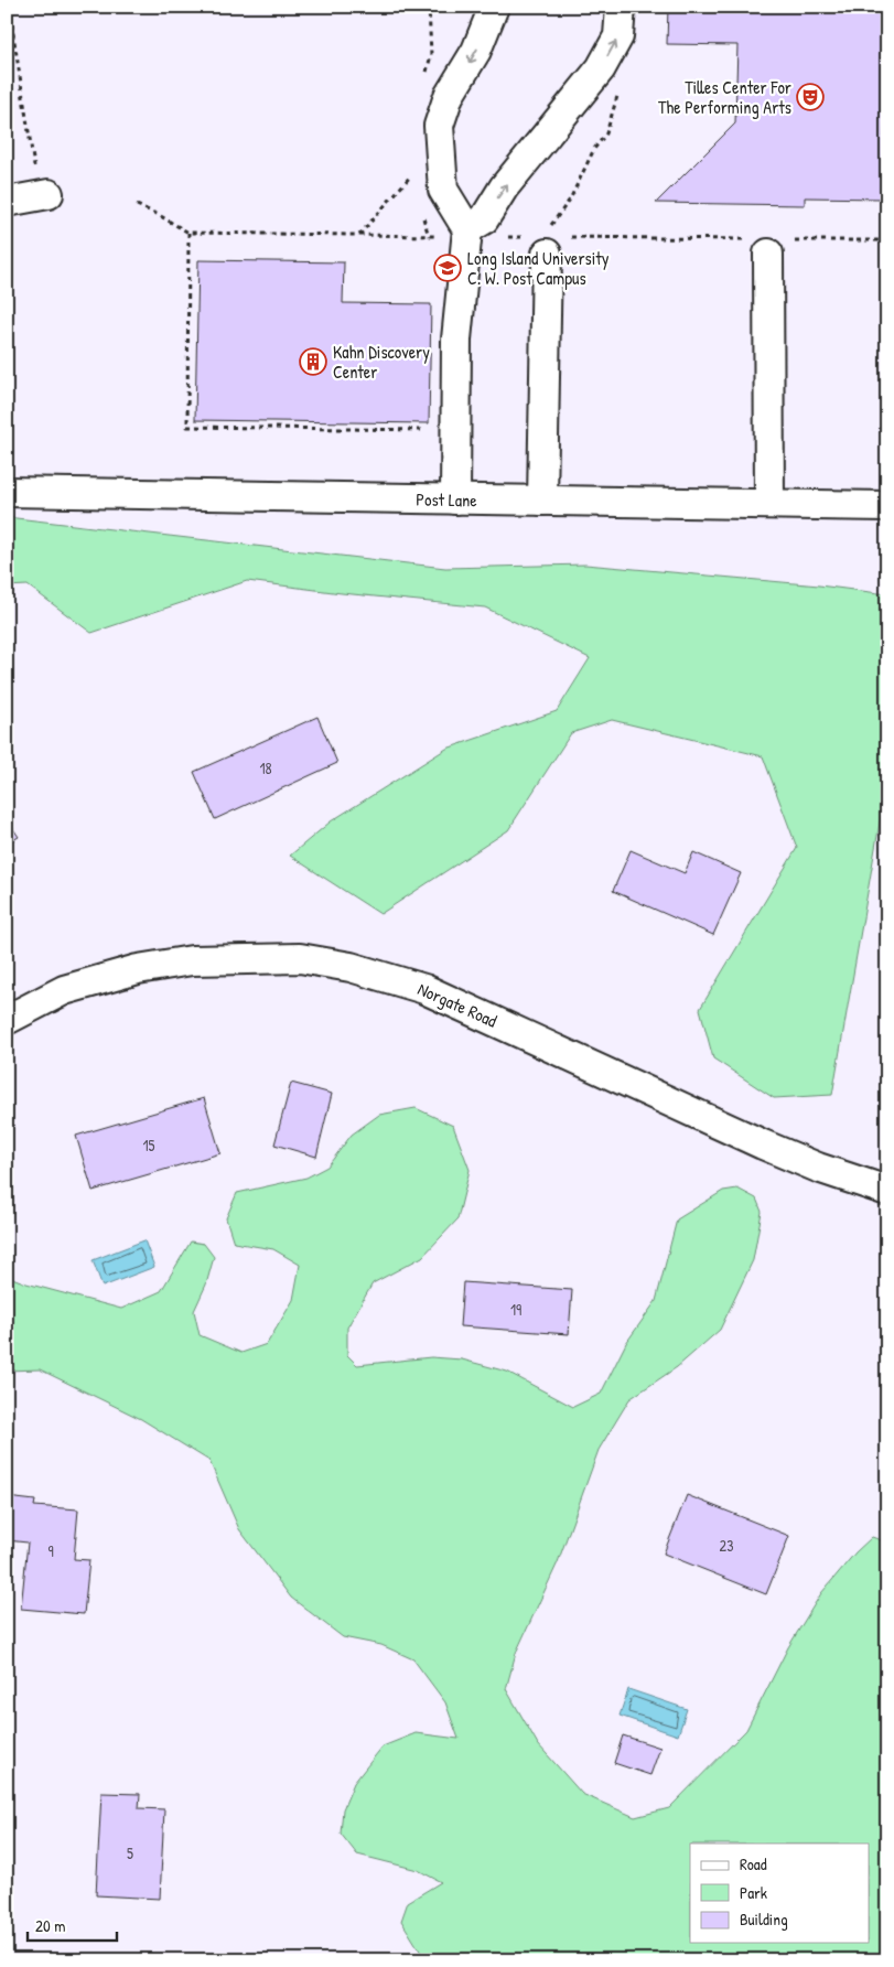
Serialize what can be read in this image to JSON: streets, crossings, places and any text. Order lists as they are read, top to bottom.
{
  "streets": {
    "street": ["Post Lane", "Norgate Road"]
  },
  "places": {
    "theatre": ["Tilles Center For The Performing Arts"],
    "school or university": ["Long Island University C. W. Post Campus"],
    "building": ["Kahn Discovery Center"]
  },
  "house_numbers": [
    "18",
    "15",
    "19",
    "23",
    "9",
    "5"
  ],
  "legend": ["Road", "Park", "Building"],
  "scale_bar": "20 m"
}
